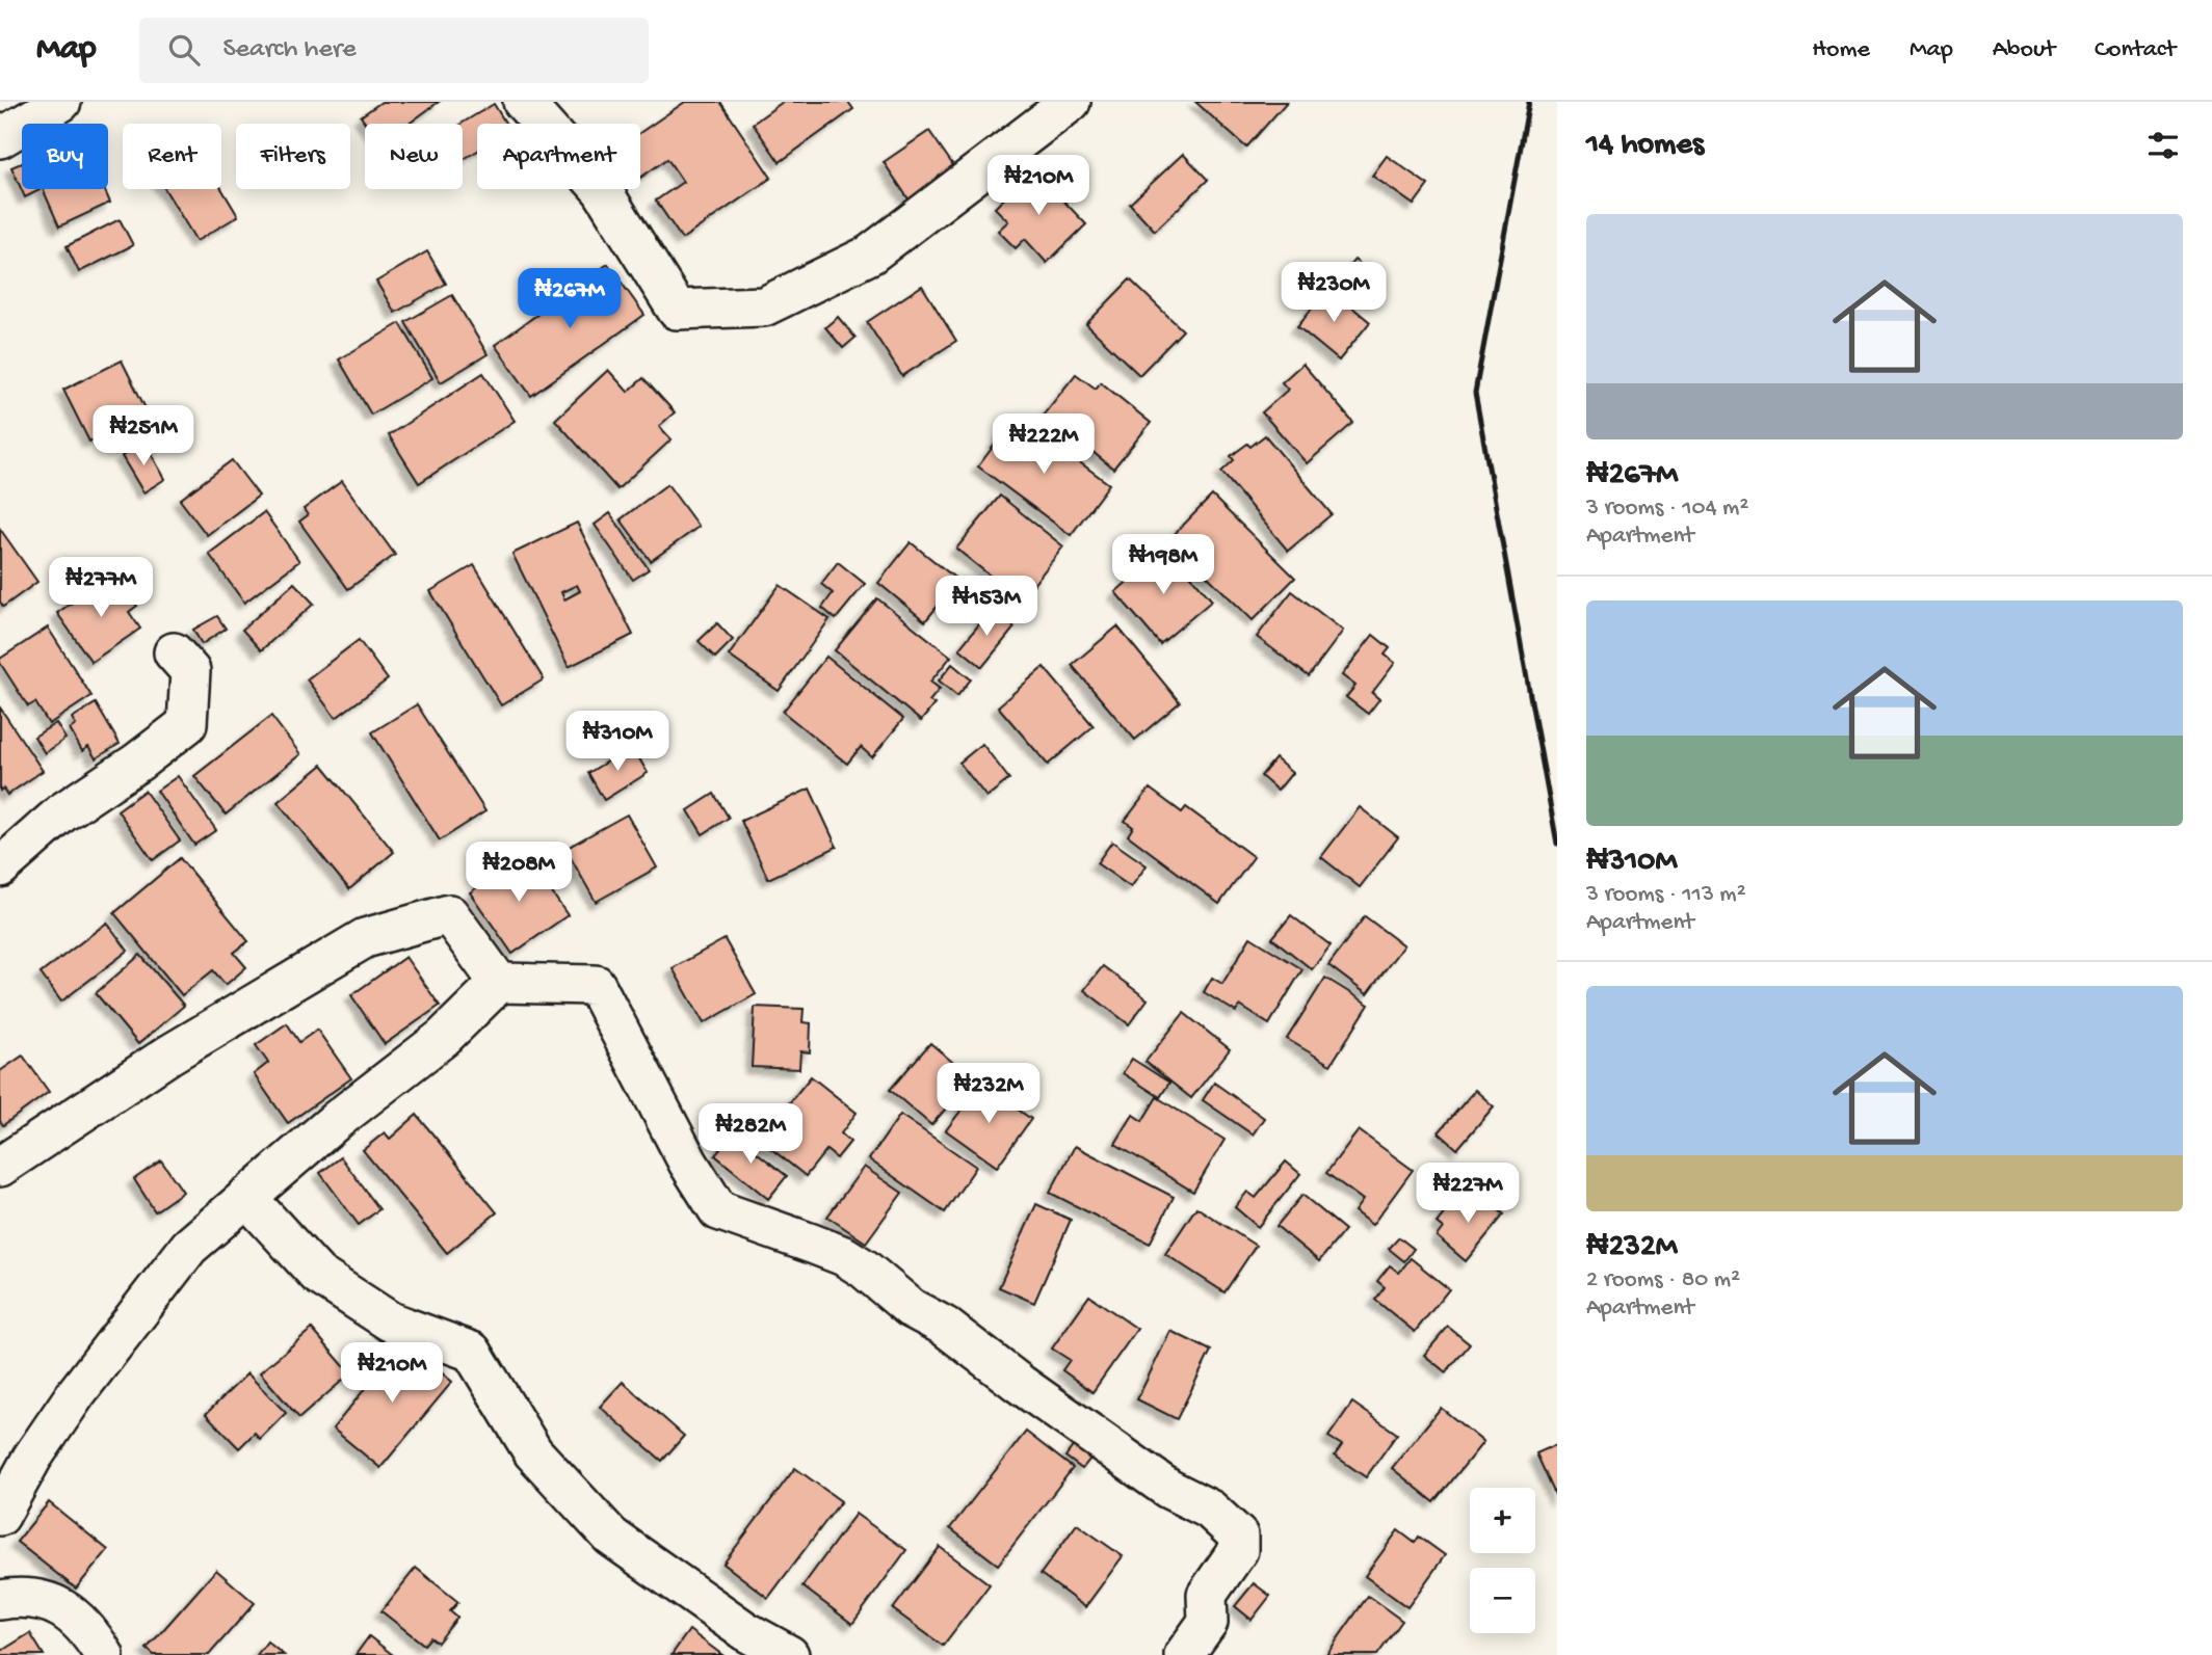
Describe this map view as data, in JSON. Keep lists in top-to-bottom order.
{
  "page": {
    "header": "Map",
    "search": "Search here",
    "nav": [
      "Home",
      "Map",
      "About",
      "Contact"
    ],
    "heading": "14 homes",
    "chip": [
      "Buy",
      "Rent",
      "Filters",
      "New",
      "Apartment"
    ],
    "price": [
      "₦210M",
      "₦230M",
      "₦267M",
      "₦251M",
      "₦222M",
      "₦198M",
      "₦277M",
      "₦153M",
      "₦310M",
      "₦208M",
      "₦232M",
      "₦282M",
      "₦227M",
      "₦210M"
    ],
    "list": [
      {
        "name": "₦267M",
        "note": "3 rooms · 104 m² · Apartment"
      },
      {
        "name": "₦310M",
        "note": "3 rooms · 113 m² · Apartment"
      },
      {
        "name": "₦232M",
        "note": "2 rooms · 80 m² · Apartment"
      }
    ],
    "map_buttons": ["+", "−"]
  }
}
